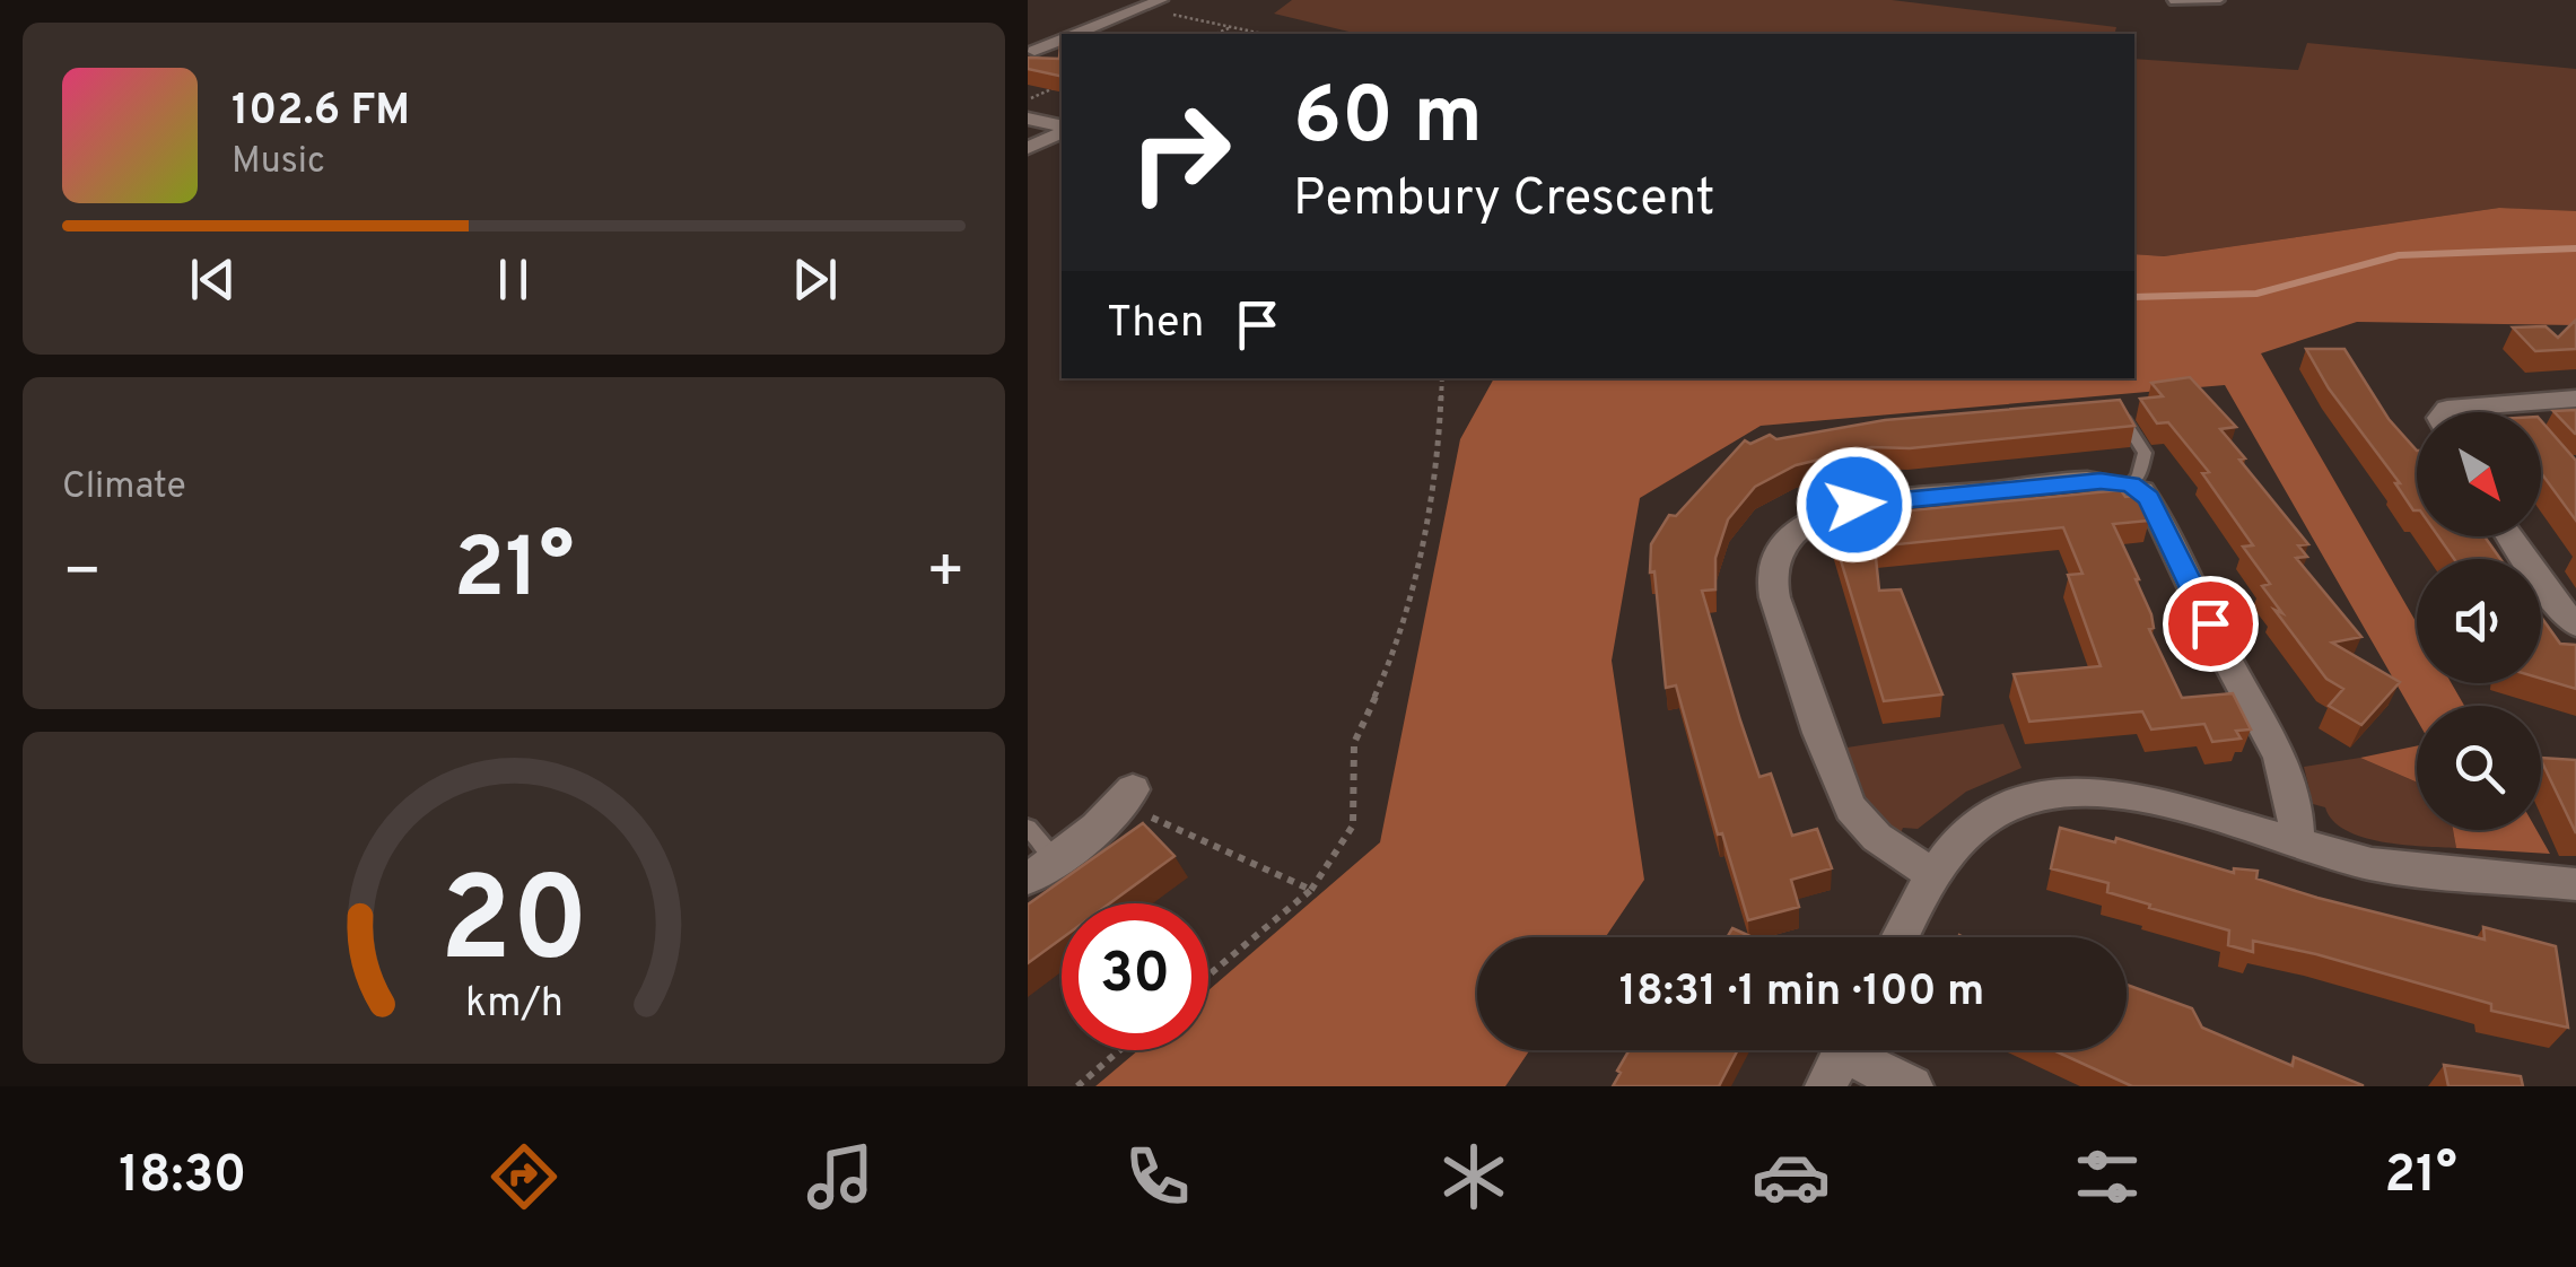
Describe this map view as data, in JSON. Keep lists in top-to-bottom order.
{
  "north": "bottom right",
  "page": {
    "turn": ["60 m", "Pembury Crescent"],
    "song": ["102.6 FM", "Music"],
    "then": "Then",
    "tile": "Climate",
    "heat": ["−", "21°", "+"],
    "limit": "30",
    "trip": "18:31 · 1 min · 100 m",
    "tabs": ["18:30", "21°"],
    "gauge": ["20", "km/h"]
  }
}
